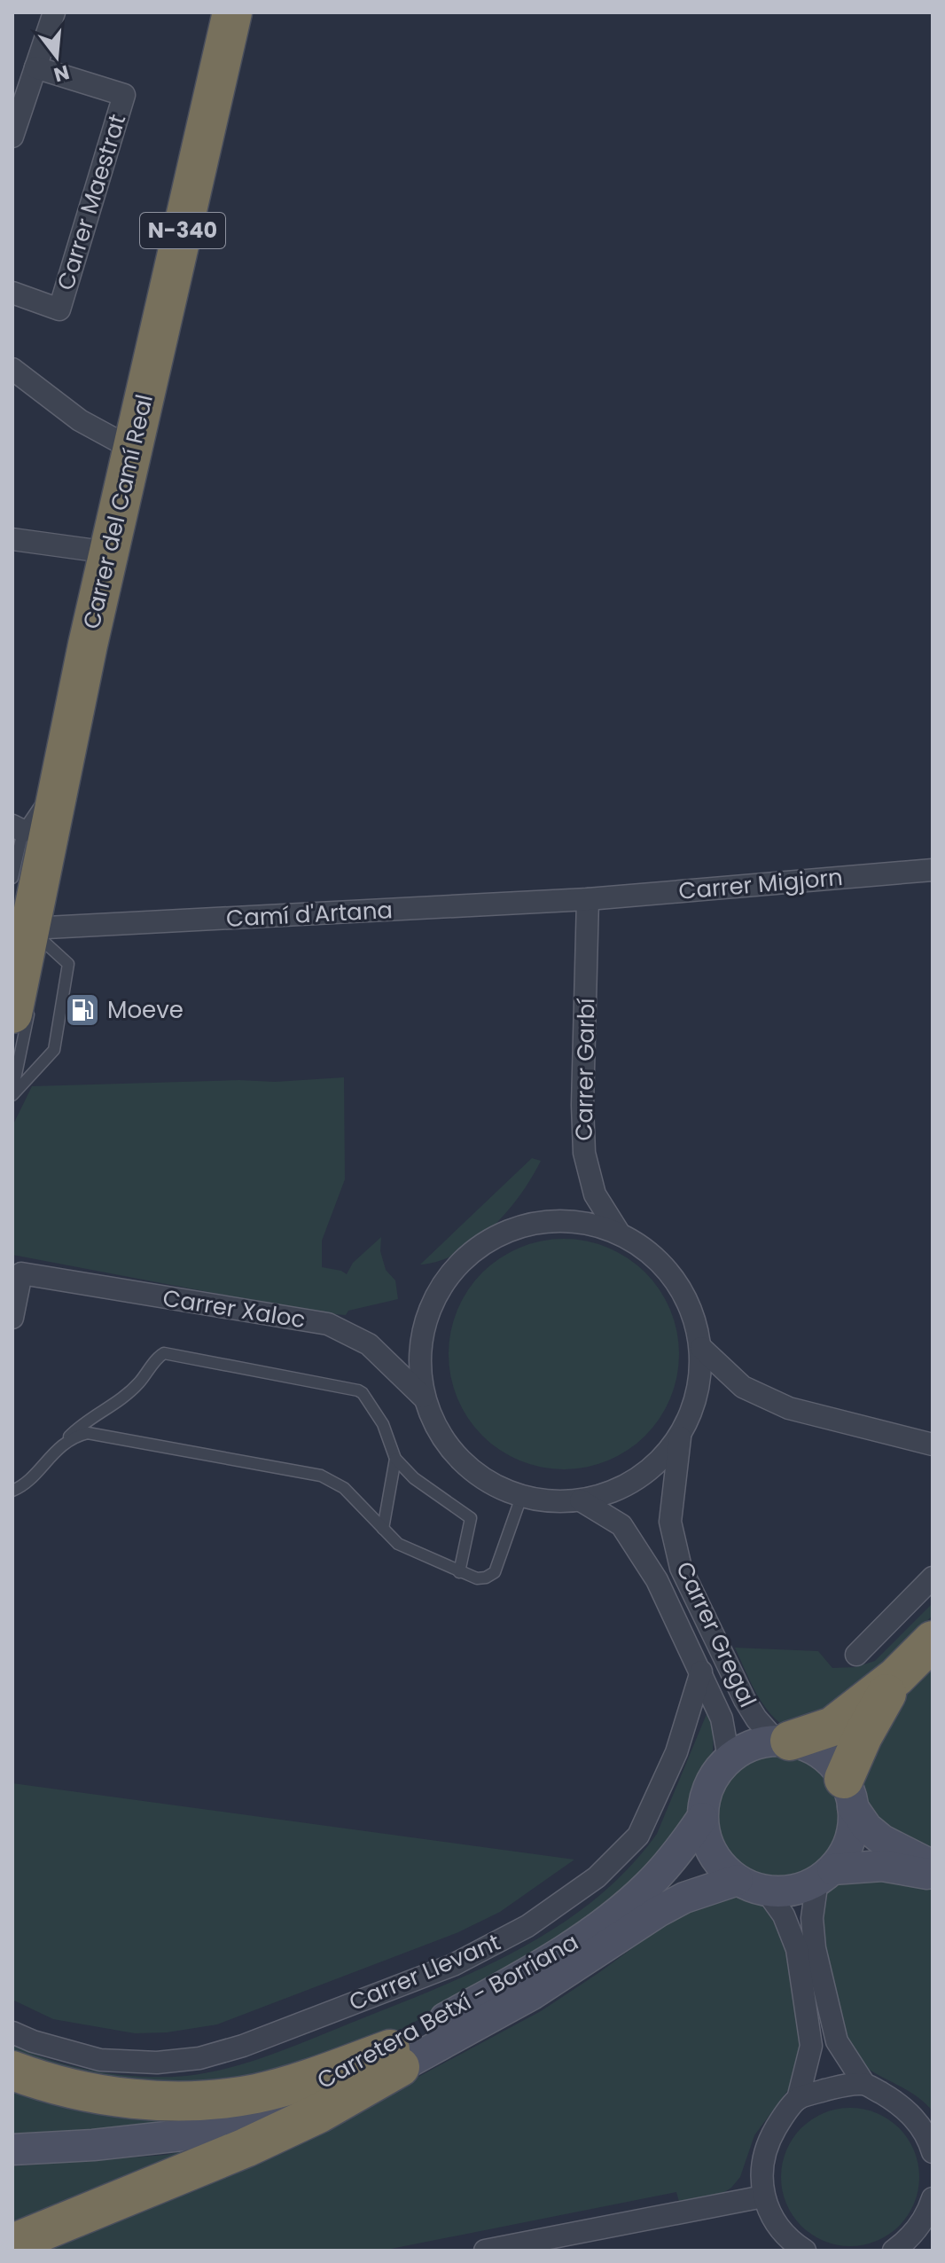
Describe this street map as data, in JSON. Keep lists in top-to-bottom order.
{
  "streets": {
    "highway": ["N-340", "Carrer del Camí Real"],
    "main road": ["Carretera Betxí - Borriana"],
    "street": [
      "Carrer Maestrat",
      "Carrer Migjorn",
      "Camí d'Artana",
      "Carrer Garbí",
      "Carrer Xaloc",
      "Carrer Gregal",
      "Carrer Llevant"
    ]
  },
  "crossings": [
    ["Carrer del Camí Real", "Camí d'Artana"],
    ["Carrer Migjorn", "Camí d'Artana"],
    ["Carrer Migjorn", "Carrer Garbí"],
    ["Camí d'Artana", "Carrer Garbí"],
    ["Carrer Gregal", "Carrer Llevant"],
    ["Carrer Gregal", "Carretera Betxí - Borriana"]
  ],
  "places": {
    "fuel station": ["Moeve"]
  },
  "north": "bottom"
}
